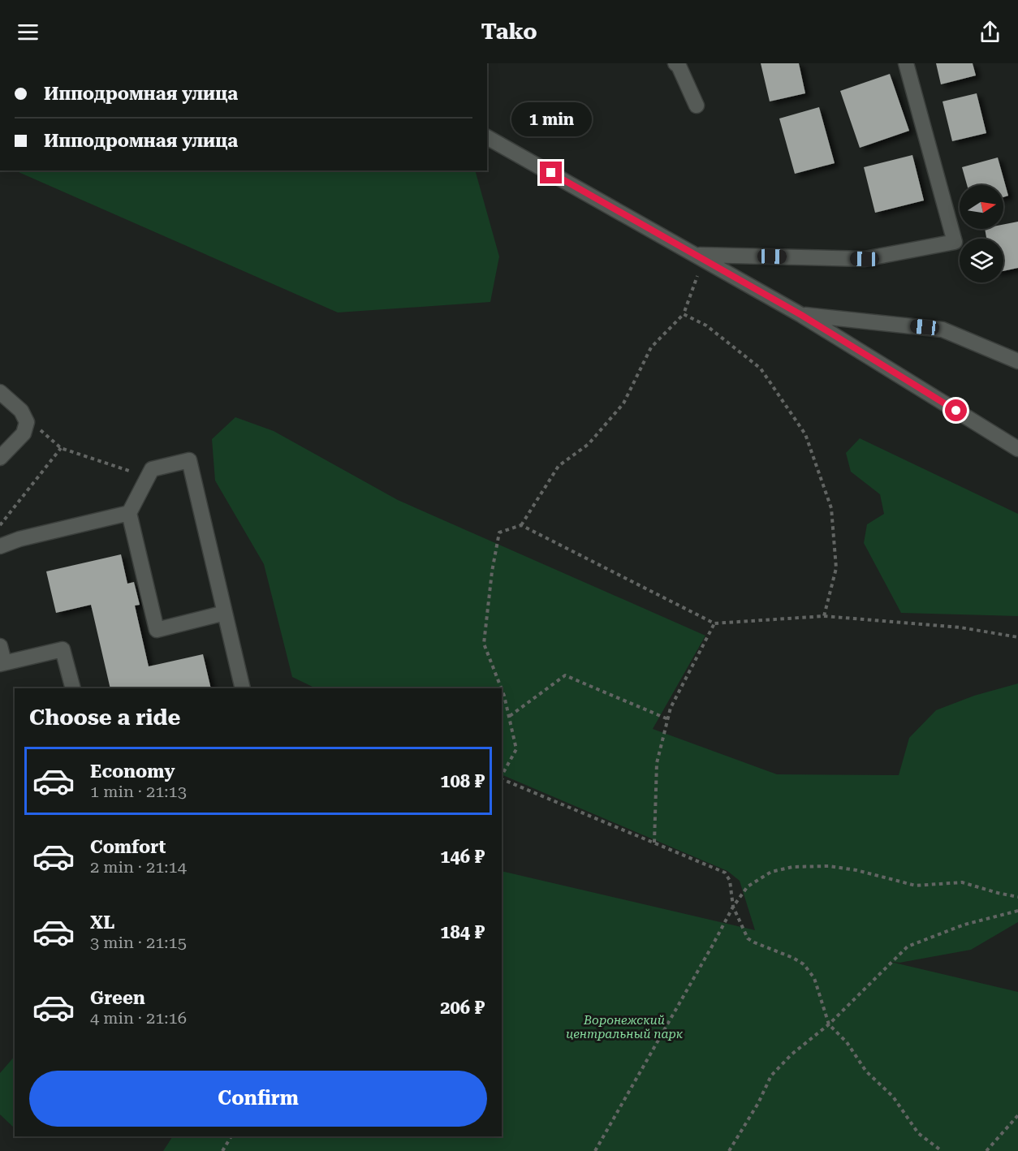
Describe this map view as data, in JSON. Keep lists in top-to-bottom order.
{
  "parks": ["Воронежский центральный парк"],
  "north": "right",
  "page": {
    "header": "Tako",
    "banner": ["Ипподромная улица", "Ипподромная улица"],
    "bubble": "1 min",
    "heading": "Choose a ride",
    "list": [
      {
        "name": "Economy",
        "note": "1 min · 21:13",
        "value": "108 ₽"
      },
      {
        "name": "Comfort",
        "note": "2 min · 21:14",
        "value": "146 ₽"
      },
      {
        "name": "XL",
        "note": "3 min · 21:15",
        "value": "184 ₽"
      },
      {
        "name": "Green",
        "note": "4 min · 21:16",
        "value": "206 ₽"
      }
    ],
    "buttons": "Confirm"
  }
}
